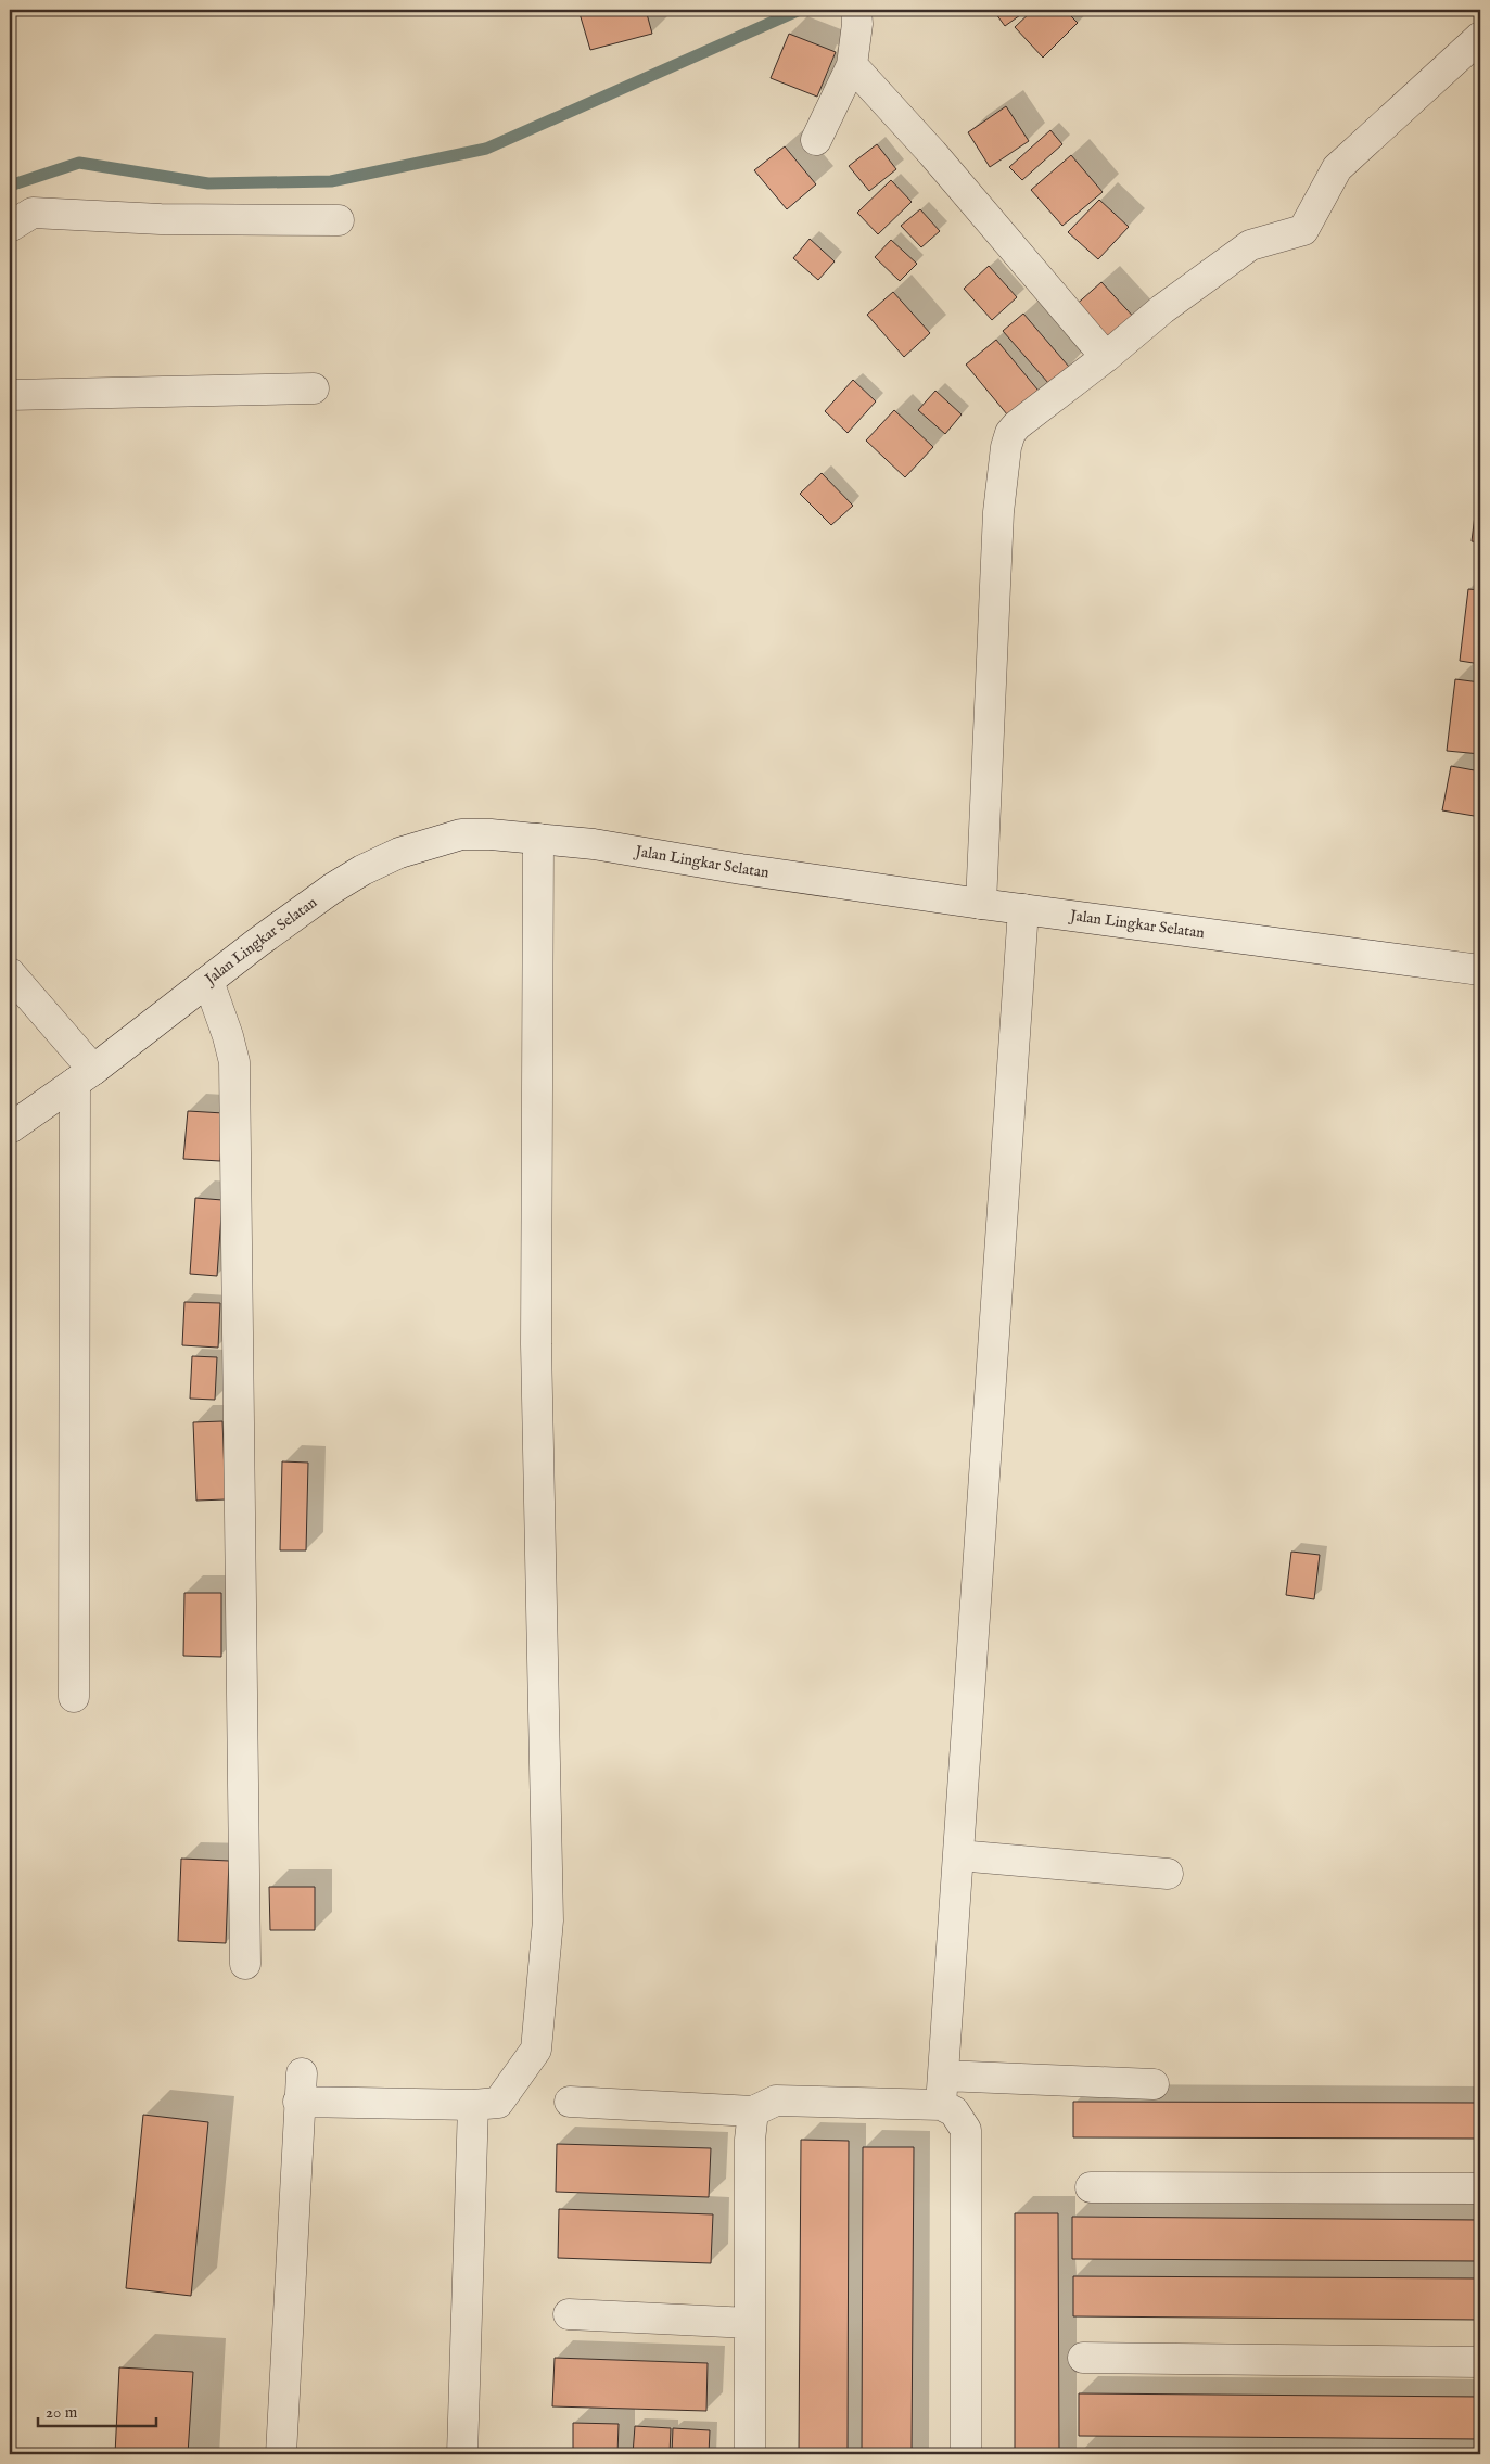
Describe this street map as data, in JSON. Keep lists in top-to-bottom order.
{
  "streets": {
    "street": ["Jalan Lingkar Selatan"]
  },
  "scale_bar": "20 m"
}
